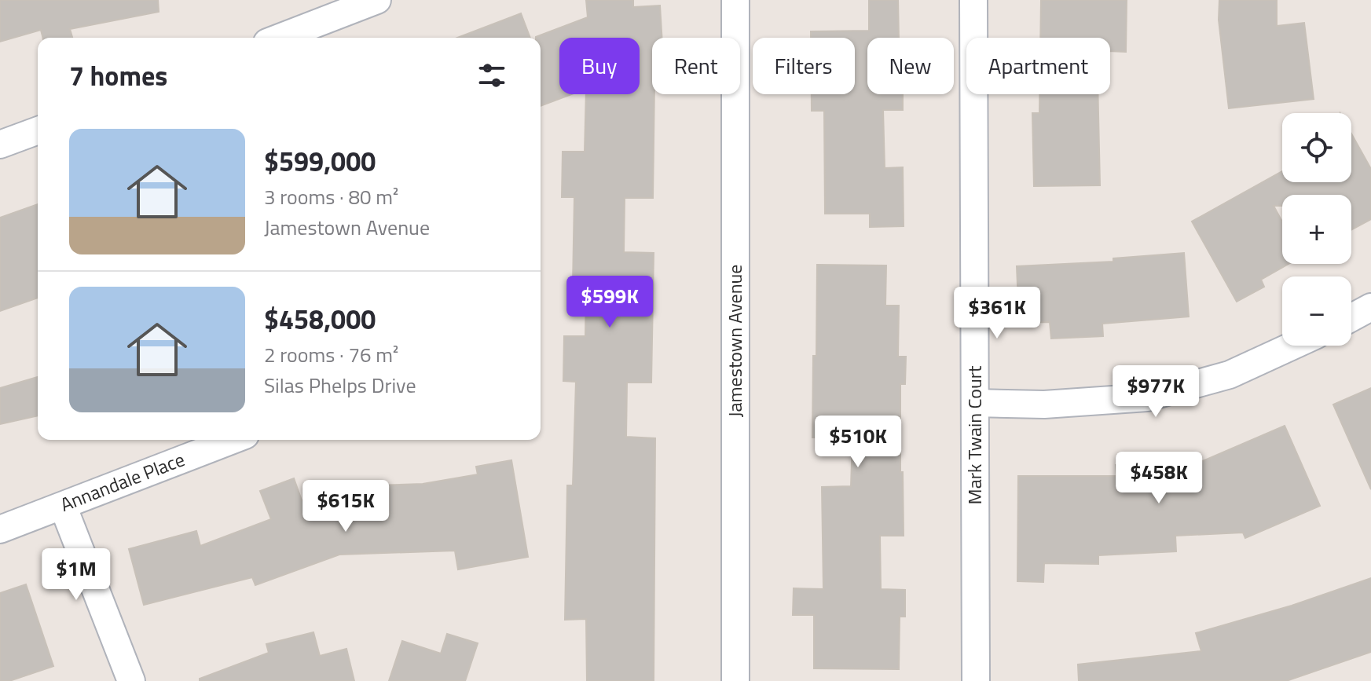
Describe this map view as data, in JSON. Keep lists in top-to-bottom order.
{
  "streets": {
    "street": ["Jamestown Avenue", "Mark Twain Court", "Annandale Place"]
  },
  "page": {
    "chip": [
      "Buy",
      "Rent",
      "Filters",
      "New",
      "Apartment"
    ],
    "heading": "7 homes",
    "map_buttons": ["+", "−"],
    "list": [
      {
        "name": "$599,000",
        "note": "3 rooms · 80 m² · Jamestown Avenue"
      },
      {
        "name": "$458,000",
        "note": "2 rooms · 76 m² · Silas Phelps Drive"
      }
    ],
    "price": [
      "$599K",
      "$361K",
      "$977K",
      "$510K",
      "$458K",
      "$615K",
      "$1M"
    ]
  }
}
